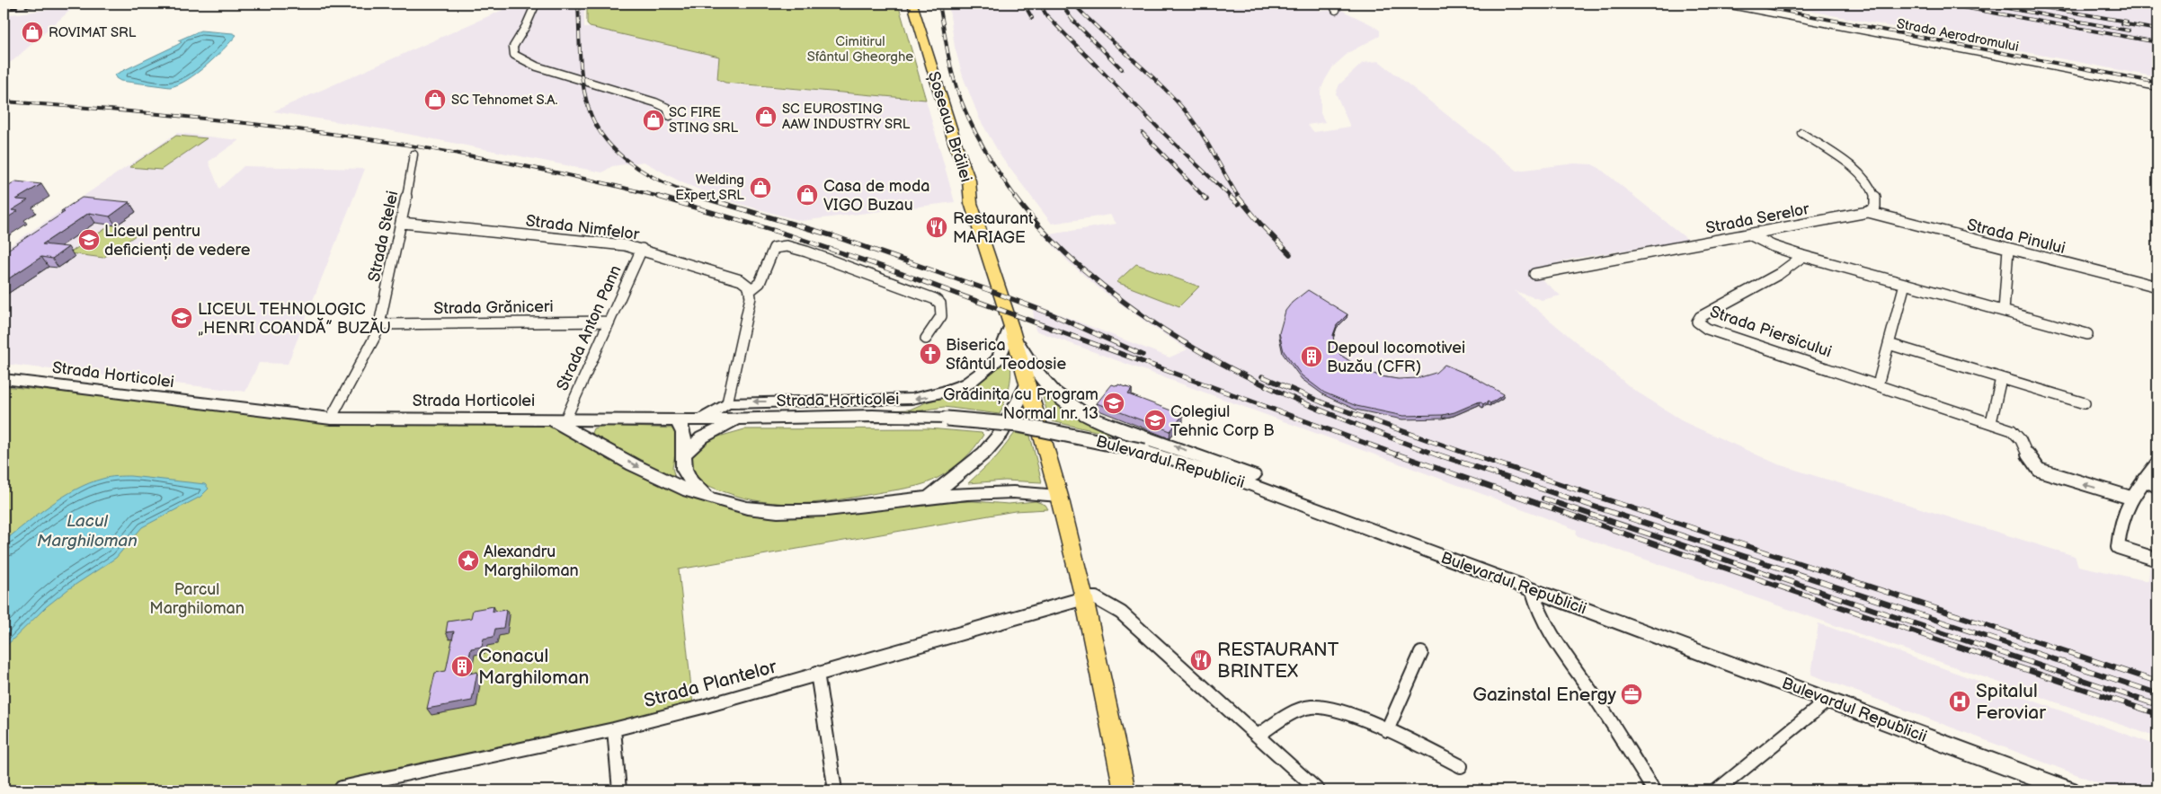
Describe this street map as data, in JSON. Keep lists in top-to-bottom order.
{
  "streets": {
    "main road": ["Șoseaua Brăilei", "Strada Horticolei", "Bulevardul Republicii"],
    "street": [
      "Strada Aerodromului",
      "Strada Serelor",
      "Strada Nimfelor",
      "Strada Stelei",
      "Strada Pinului",
      "Strada Grăniceri",
      "Strada Anton Pann",
      "Strada Piersicului",
      "Strada Plantelor"
    ]
  },
  "crossings": [
    ["Șoseaua Brăilei", "Strada Plantelor"],
    ["Strada Serelor", "Strada Pinului"],
    ["Strada Nimfelor", "Strada Stelei"],
    ["Strada Nimfelor", "Strada Anton Pann"],
    ["Strada Stelei", "Strada Grăniceri"],
    ["Strada Stelei", "Strada Horticolei"],
    ["Strada Grăniceri", "Strada Anton Pann"],
    ["Strada Anton Pann", "Strada Horticolei"],
    ["Strada Horticolei", "Bulevardul Republicii"]
  ],
  "water": ["Lacul Marghiloman"],
  "parks": ["Cimitirul Sfântul Gheorghe", "Parcul Marghiloman"],
  "places": {
    "shop": [
      "ROVIMAT SRL",
      "SC Tehnomet S.A.",
      "SC EUROSTING AAW INDUSTRY SRL",
      "SC FIRE STING SRL",
      "Welding Expert SRL",
      "Casa de moda VIGO Buzau"
    ],
    "restaurant": ["Restaurant MARIAGE", "RESTAURANT BRINTEX"],
    "school or university": [
      "Liceul pentru deficienți de vedere",
      "LICEUL TEHNOLOGIC „HENRI COANDĂ” BUZĂU",
      "Grădinița cu Program Normal nr. 13",
      "Colegiul Tehnic Corp B"
    ],
    "church": ["Biserica Sfântul Teodosie"],
    "building": ["Depoul locomotivei Buzău (CFR)", "Conacul Marghiloman"],
    "place": ["Alexandru Marghiloman"],
    "office": ["Gazinstal Energy"],
    "hospital": ["Spitalul Feroviar"]
  }
}
